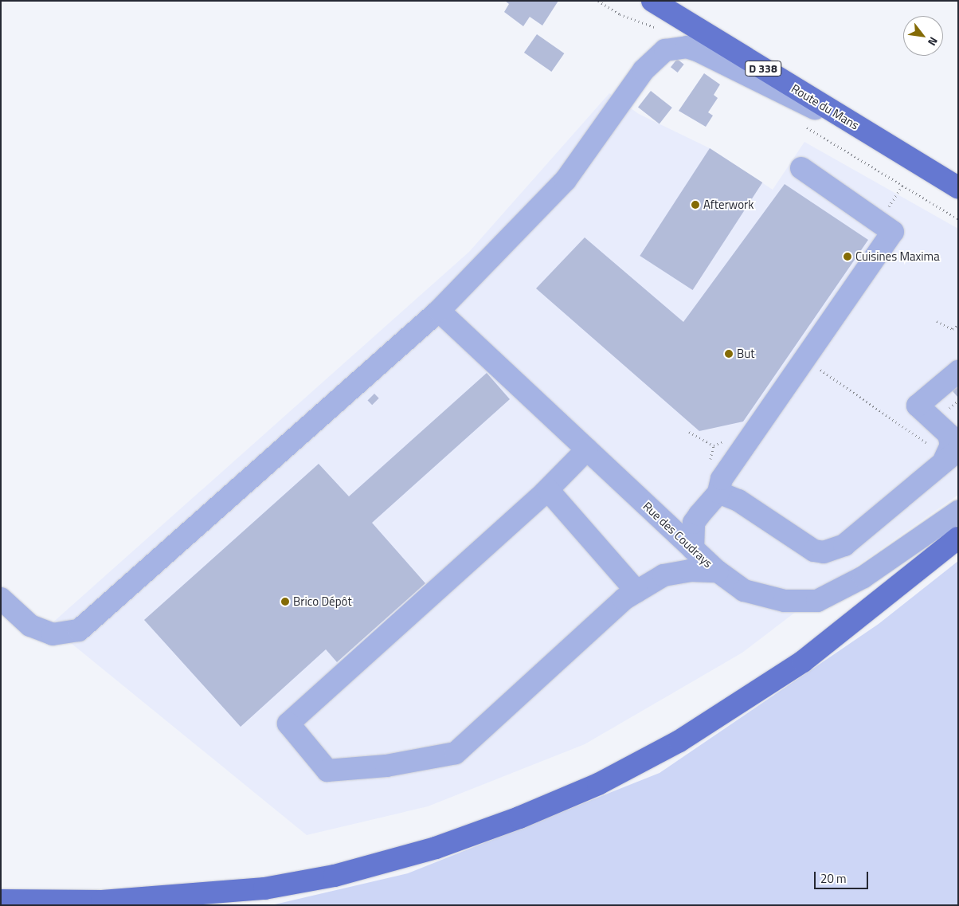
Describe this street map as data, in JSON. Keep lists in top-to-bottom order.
{
  "streets": {
    "main road": ["D 338", "Route du Mans"],
    "street": ["Rue des Coudrays"]
  },
  "places": [
    "Afterwork",
    "Cuisines Maxima",
    "But",
    "Brico Dépôt"
  ],
  "scale_bar": "20 m",
  "north": "bottom right"
}
